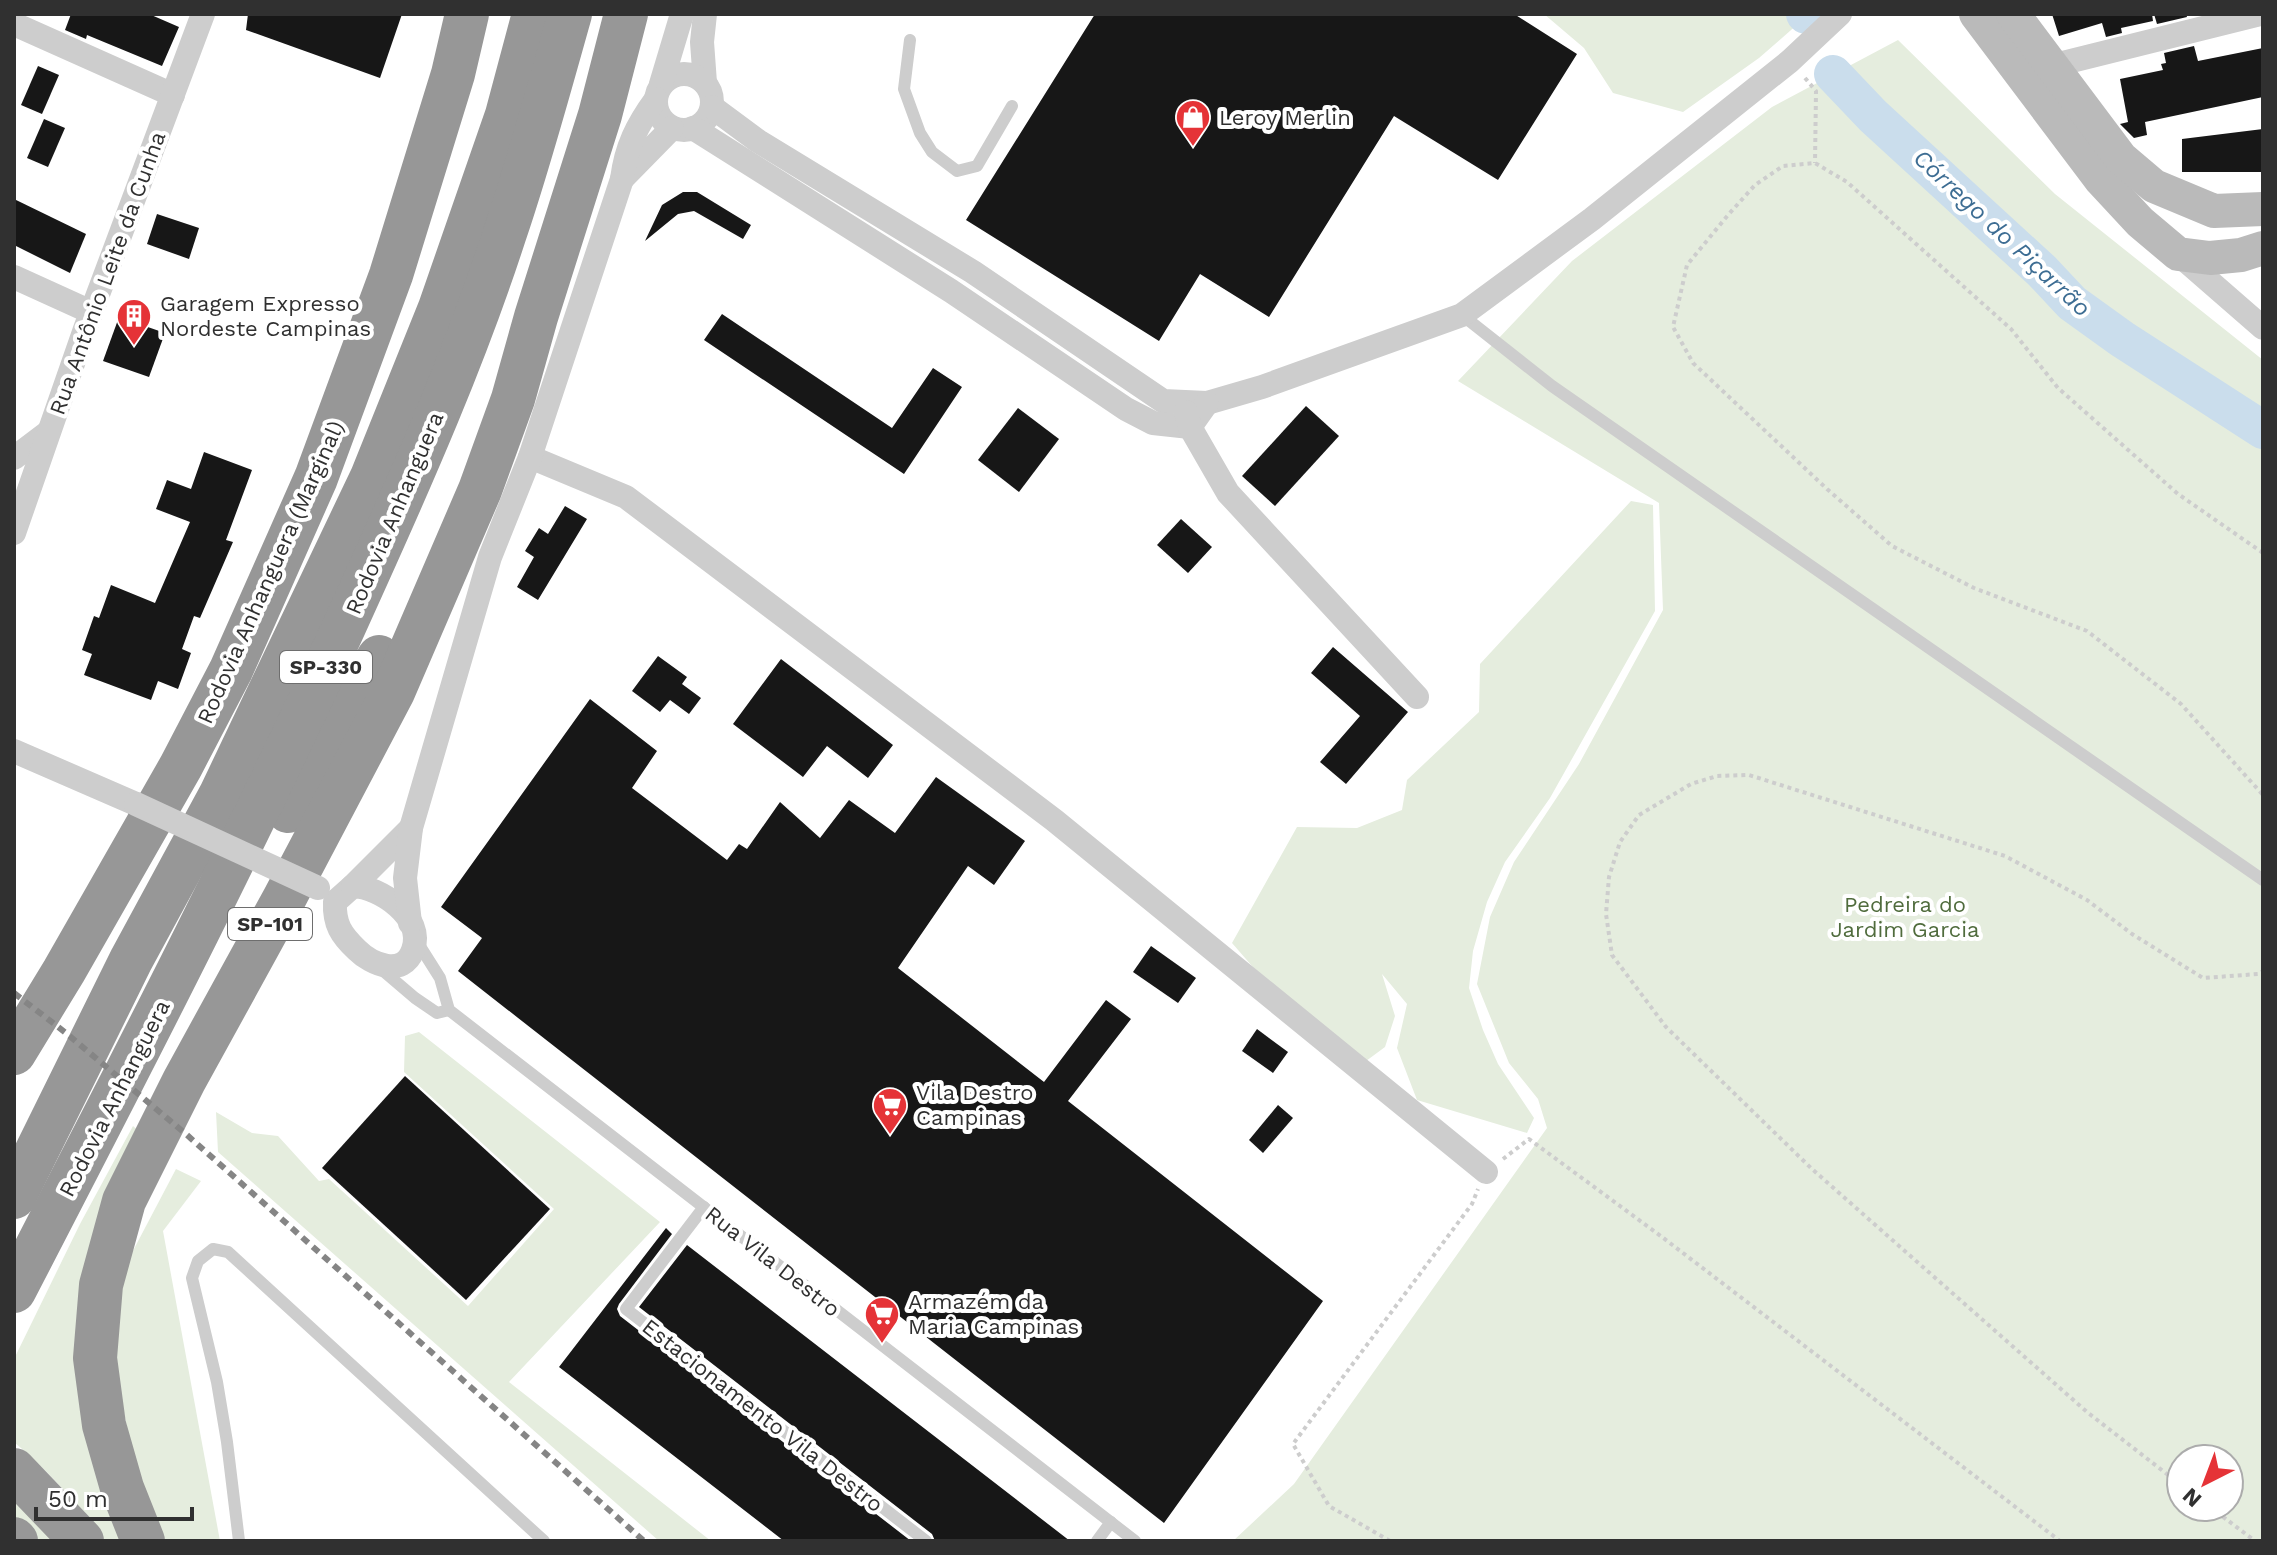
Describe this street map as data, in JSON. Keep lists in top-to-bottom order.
{
  "streets": {
    "highway": [
      "Rodovia Anhanguera",
      "Rodovia Anhanguera (Marginal)",
      "SP-330",
      "SP-101"
    ],
    "street": ["Rua Antônio Leite da Cunha"],
    "lane": ["Rua Vila Destro", "Estacionamento Vila Destro"]
  },
  "crossings": [
    ["Rua Vila Destro", "Estacionamento Vila Destro"]
  ],
  "water": ["Córrego do Piçarrão"],
  "parks": ["Pedreira do Jardim Garcia"],
  "places": {
    "shop": ["Leroy Merlin"],
    "building": ["Garagem Expresso Nordeste Campinas"],
    "supermarket": ["Vila Destro Campinas", "Armazém da Maria Campinas"]
  },
  "scale_bar": "50 m",
  "north": "bottom left"
}
